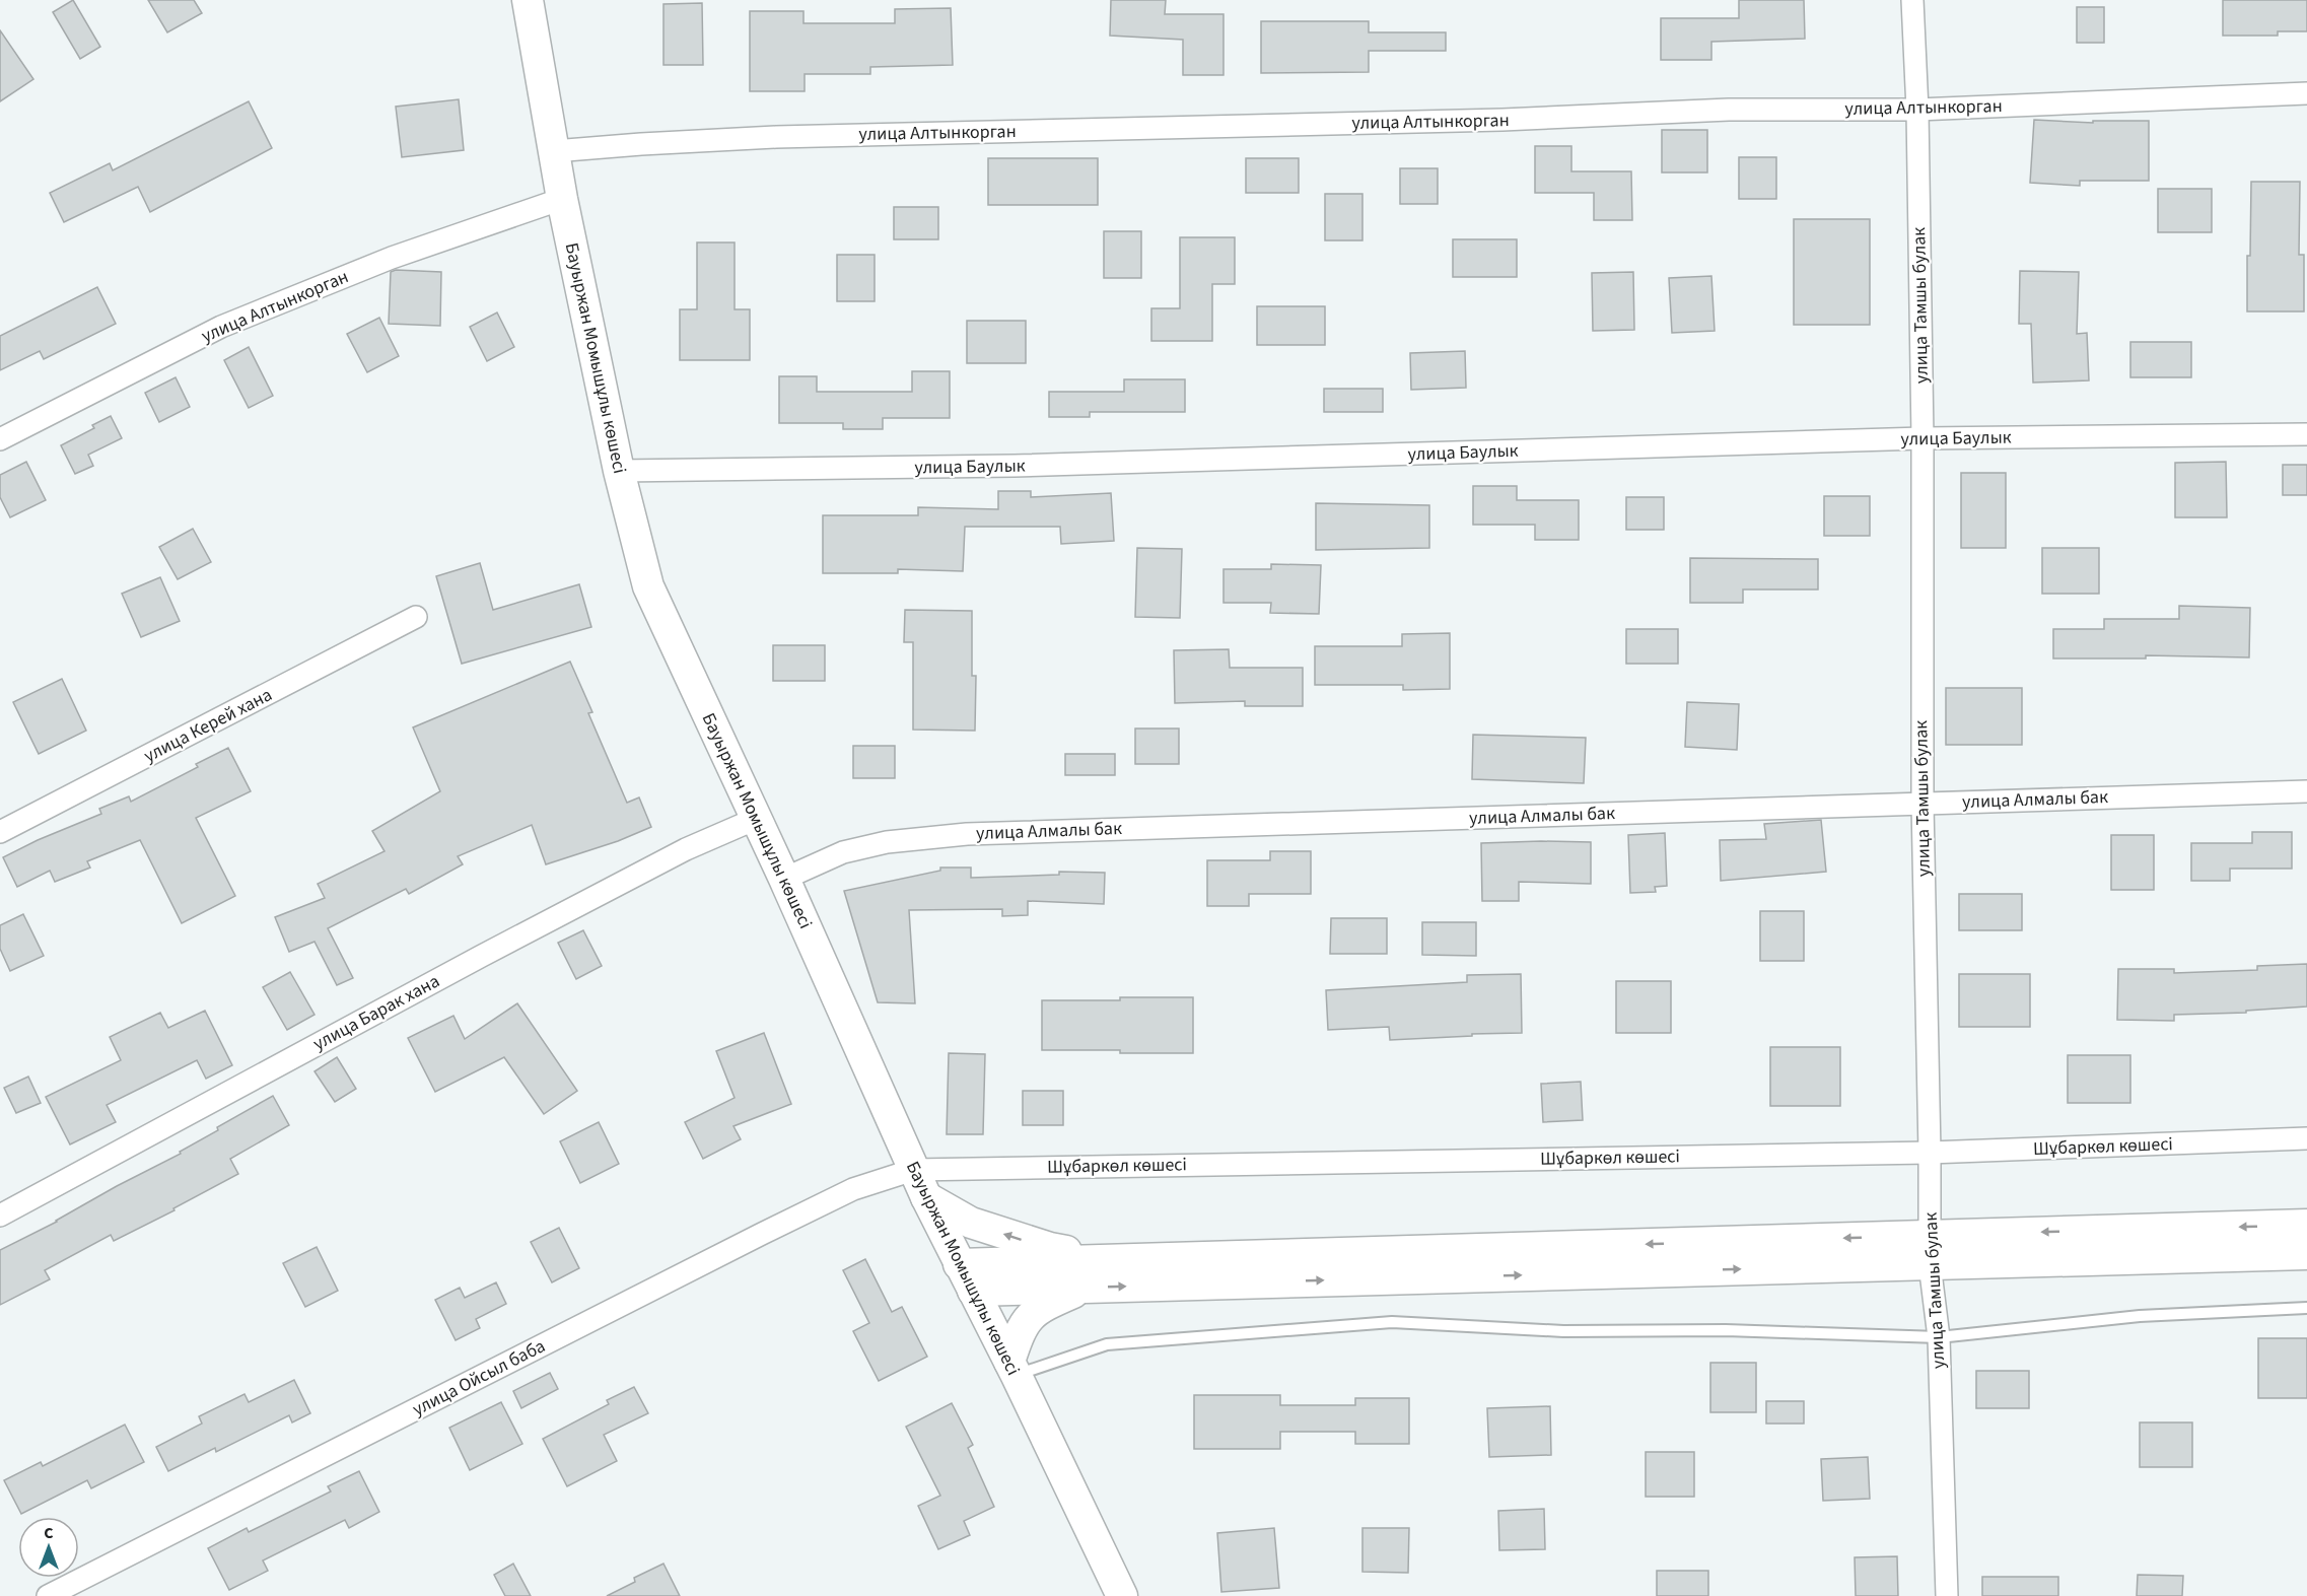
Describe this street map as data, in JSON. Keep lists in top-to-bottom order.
{
  "streets": {
    "street": [
      "улица Алтынкорган",
      "улица Тамшы булак",
      "Бауыржан Момышұлы көшесі",
      "улица Баулык",
      "улица Керей хана",
      "улица Алмалы бак",
      "улица Барак хана",
      "Шұбаркөл көшесі",
      "улица Ойсыл баба"
    ]
  },
  "crossings": [
    ["улица Алтынкорган", "улица Тамшы булак"],
    ["улица Алтынкорган", "Бауыржан Момышұлы көшесі"],
    ["улица Тамшы булак", "улица Баулык"],
    ["улица Тамшы булак", "улица Алмалы бак"],
    ["улица Тамшы булак", "Шұбаркөл көшесі"],
    ["Бауыржан Момышұлы көшесі", "улица Баулык"],
    ["Бауыржан Момышұлы көшесі", "улица Алмалы бак"],
    ["Бауыржан Момышұлы көшесі", "улица Барак хана"],
    ["Бауыржан Момышұлы көшесі", "Шұбаркөл көшесі"],
    ["Бауыржан Момышұлы көшесі", "улица Ойсыл баба"],
    ["Шұбаркөл көшесі", "улица Ойсыл баба"]
  ],
  "north": "top"
}
